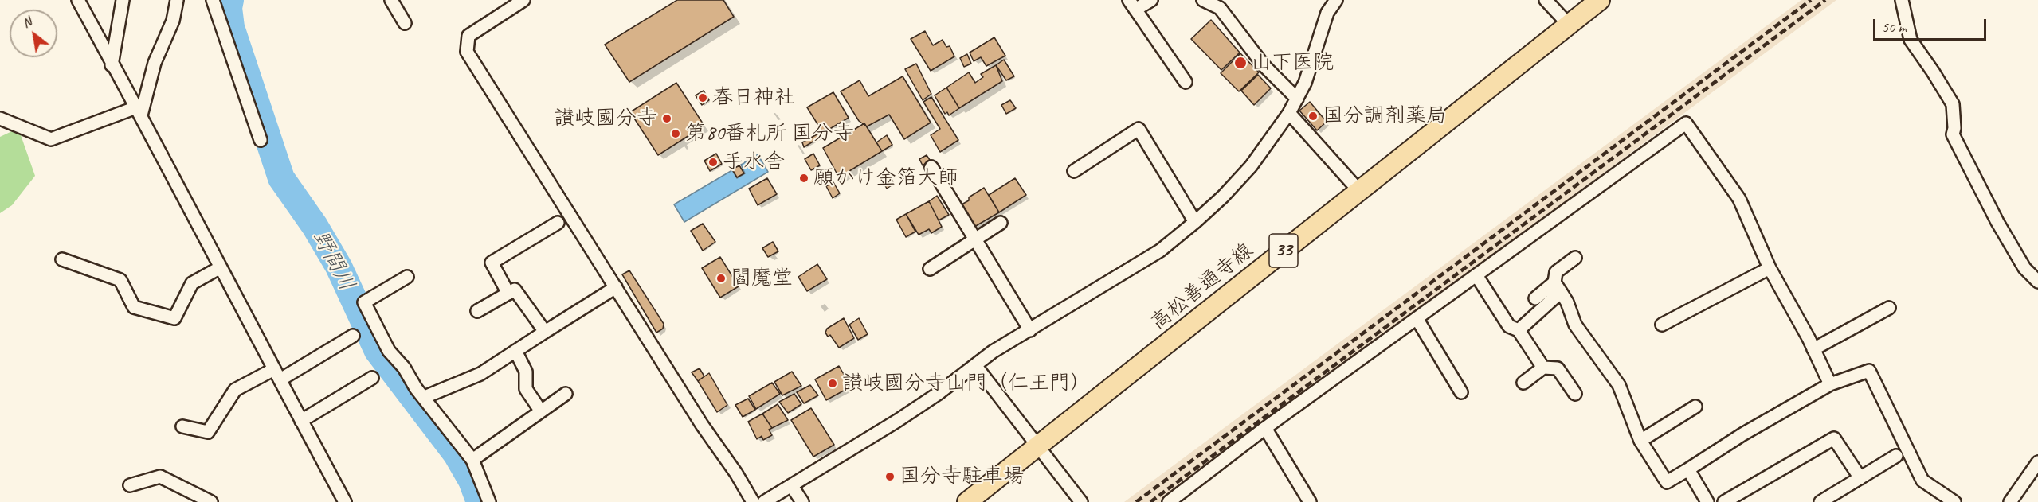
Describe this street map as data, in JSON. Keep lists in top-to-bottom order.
{
  "streets": {
    "main road": ["33", "高松善通寺線"]
  },
  "water": ["野間川"],
  "places": [
    "山下医院",
    "春日神社",
    "国分調剤薬局",
    "讃岐國分寺",
    "第80番札所 国分寺",
    "手水舎",
    "願かけ金箔大師",
    "閻魔堂",
    "讃岐國分寺山門（仁王門）",
    "国分寺駐車場"
  ],
  "scale_bar": "50 m",
  "north": "top left"
}
